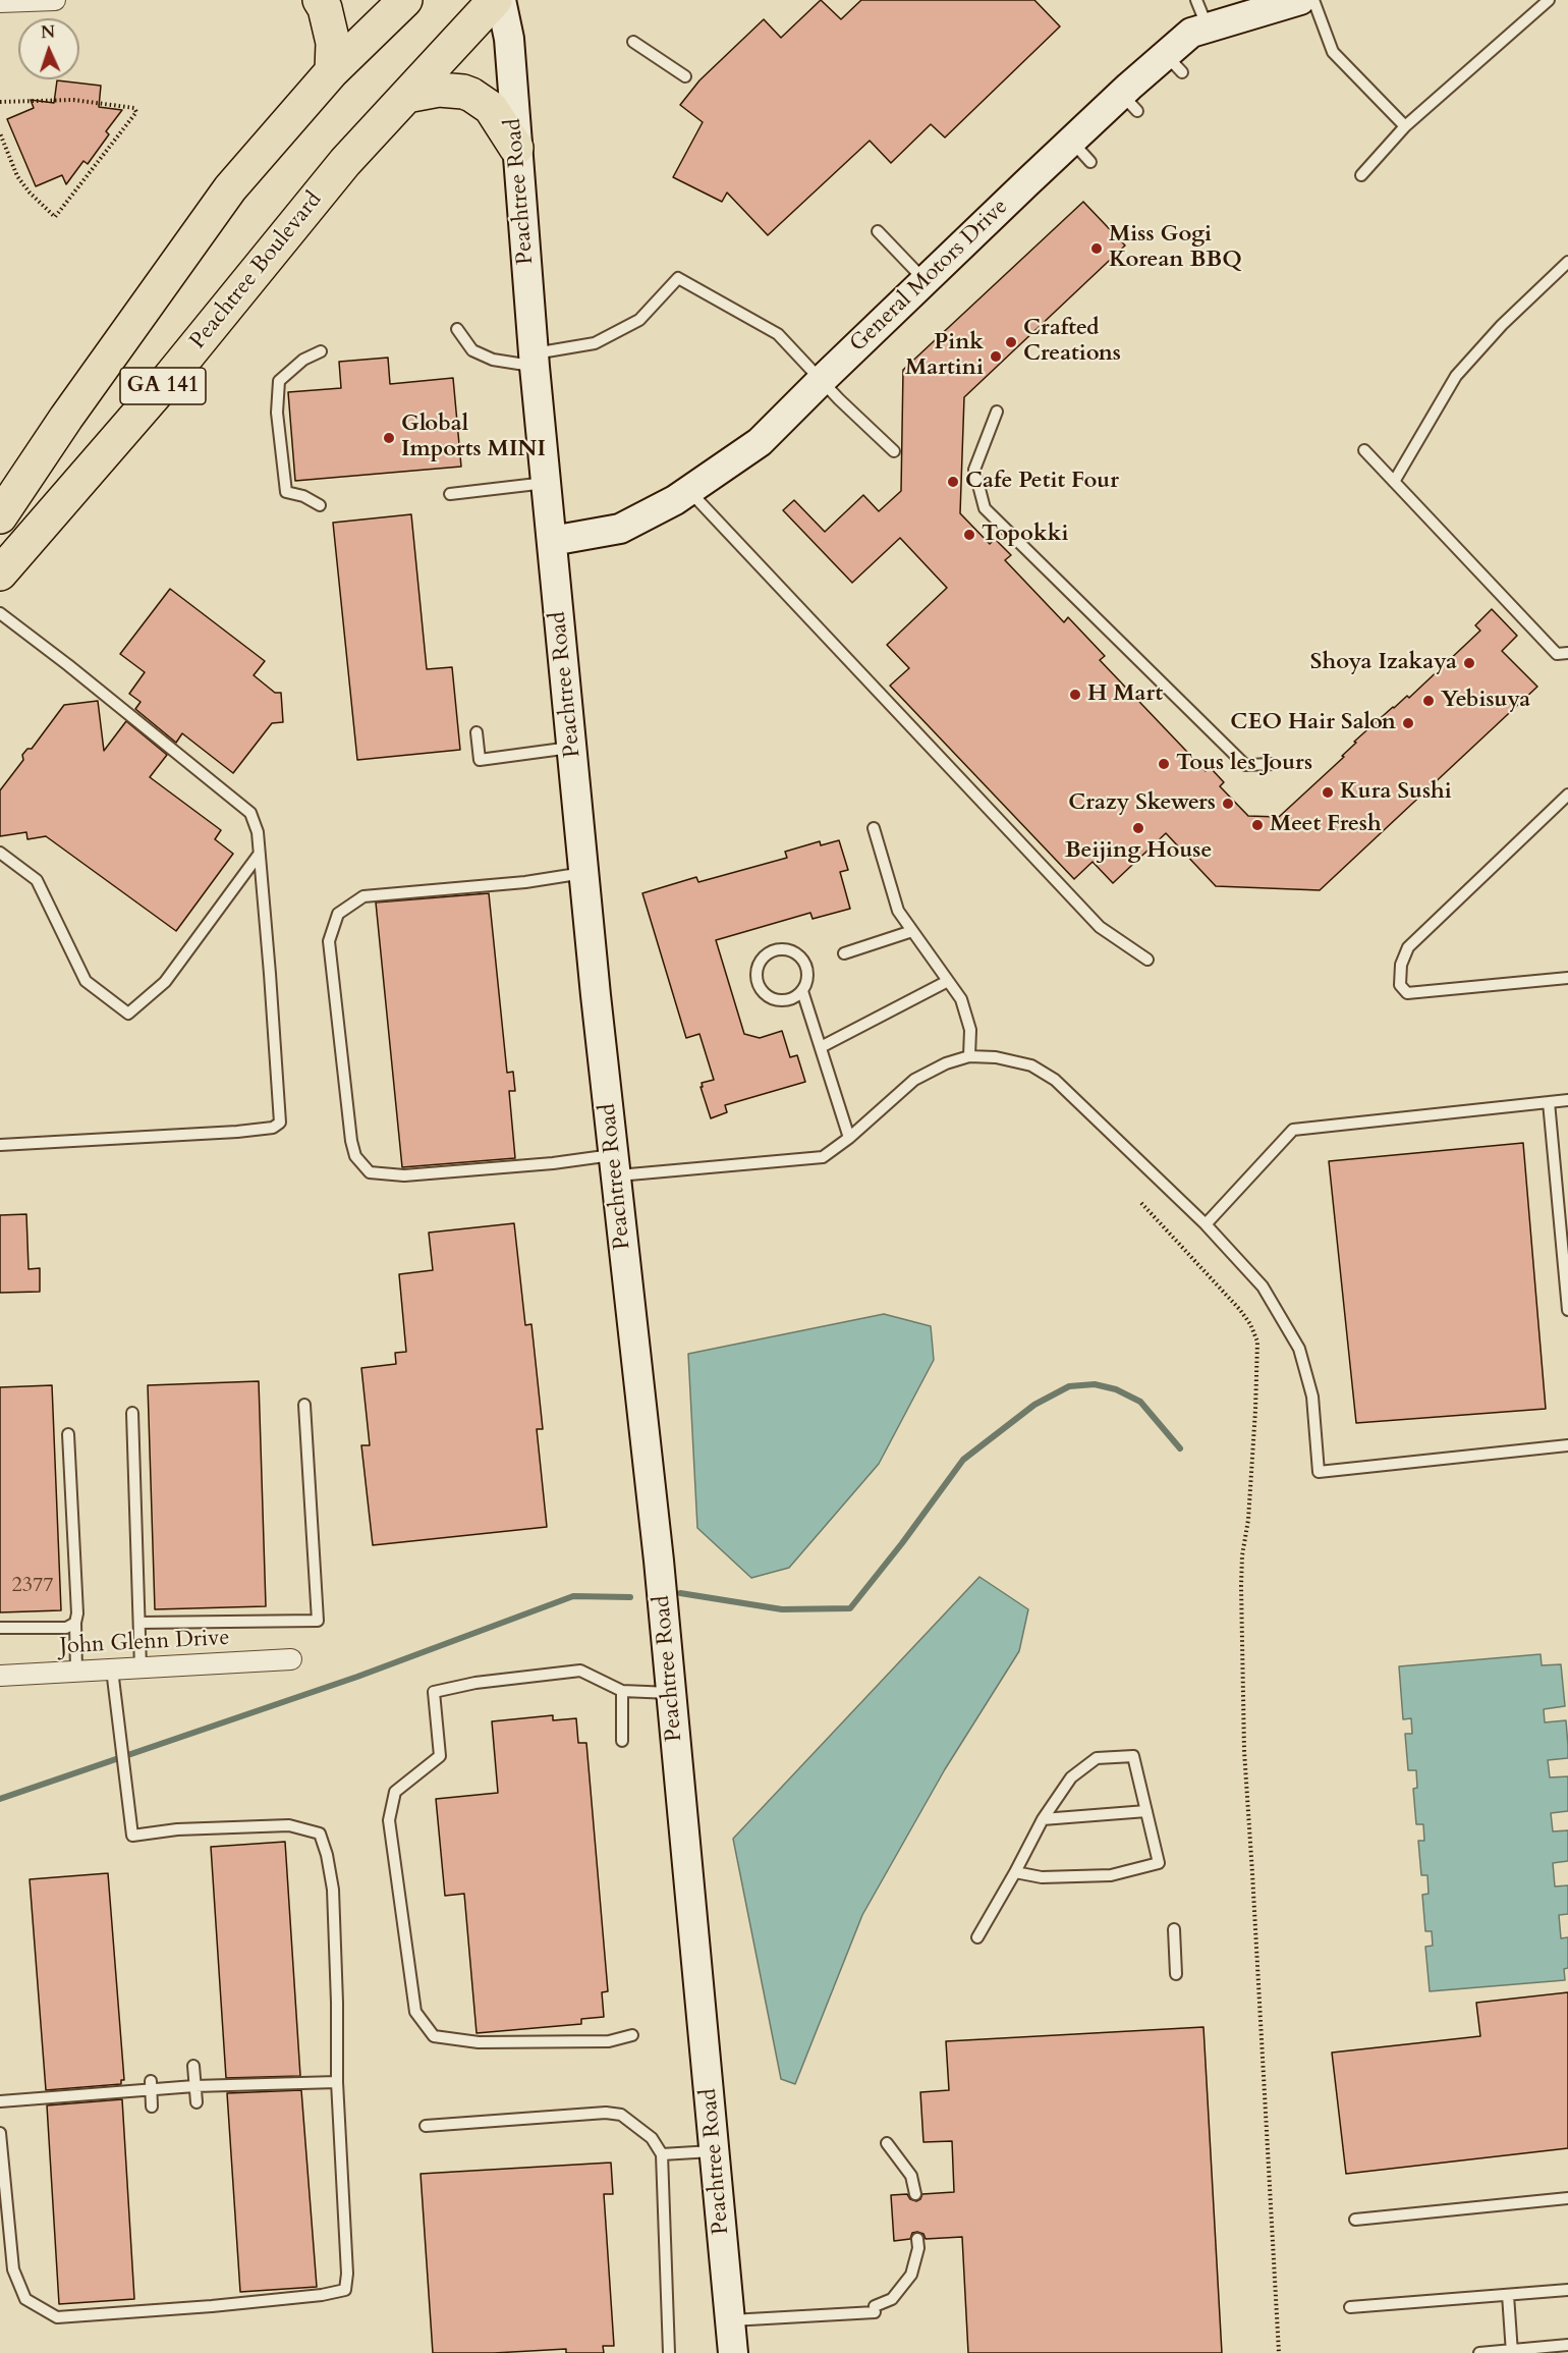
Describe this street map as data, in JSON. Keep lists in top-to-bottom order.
{
  "streets": {
    "highway": ["Peachtree Boulevard", "GA 141"],
    "street": ["Peachtree Road", "General Motors Drive", "John Glenn Drive"]
  },
  "crossings": [
    ["Peachtree Road", "General Motors Drive"]
  ],
  "places": [
    "Miss Gogi Korean BBQ",
    "Crafted Creations",
    "Pink Martini",
    "Global Imports MINI",
    "Cafe Petit Four",
    "Topokki",
    "Shoya Izakaya",
    "H Mart",
    "Yebisuya",
    "CEO Hair Salon",
    "Tous les Jours",
    "Kura Sushi",
    "Crazy Skewers",
    "Meet Fresh",
    "Beijing House"
  ],
  "house_numbers": ["2377"],
  "north": "top"
}
